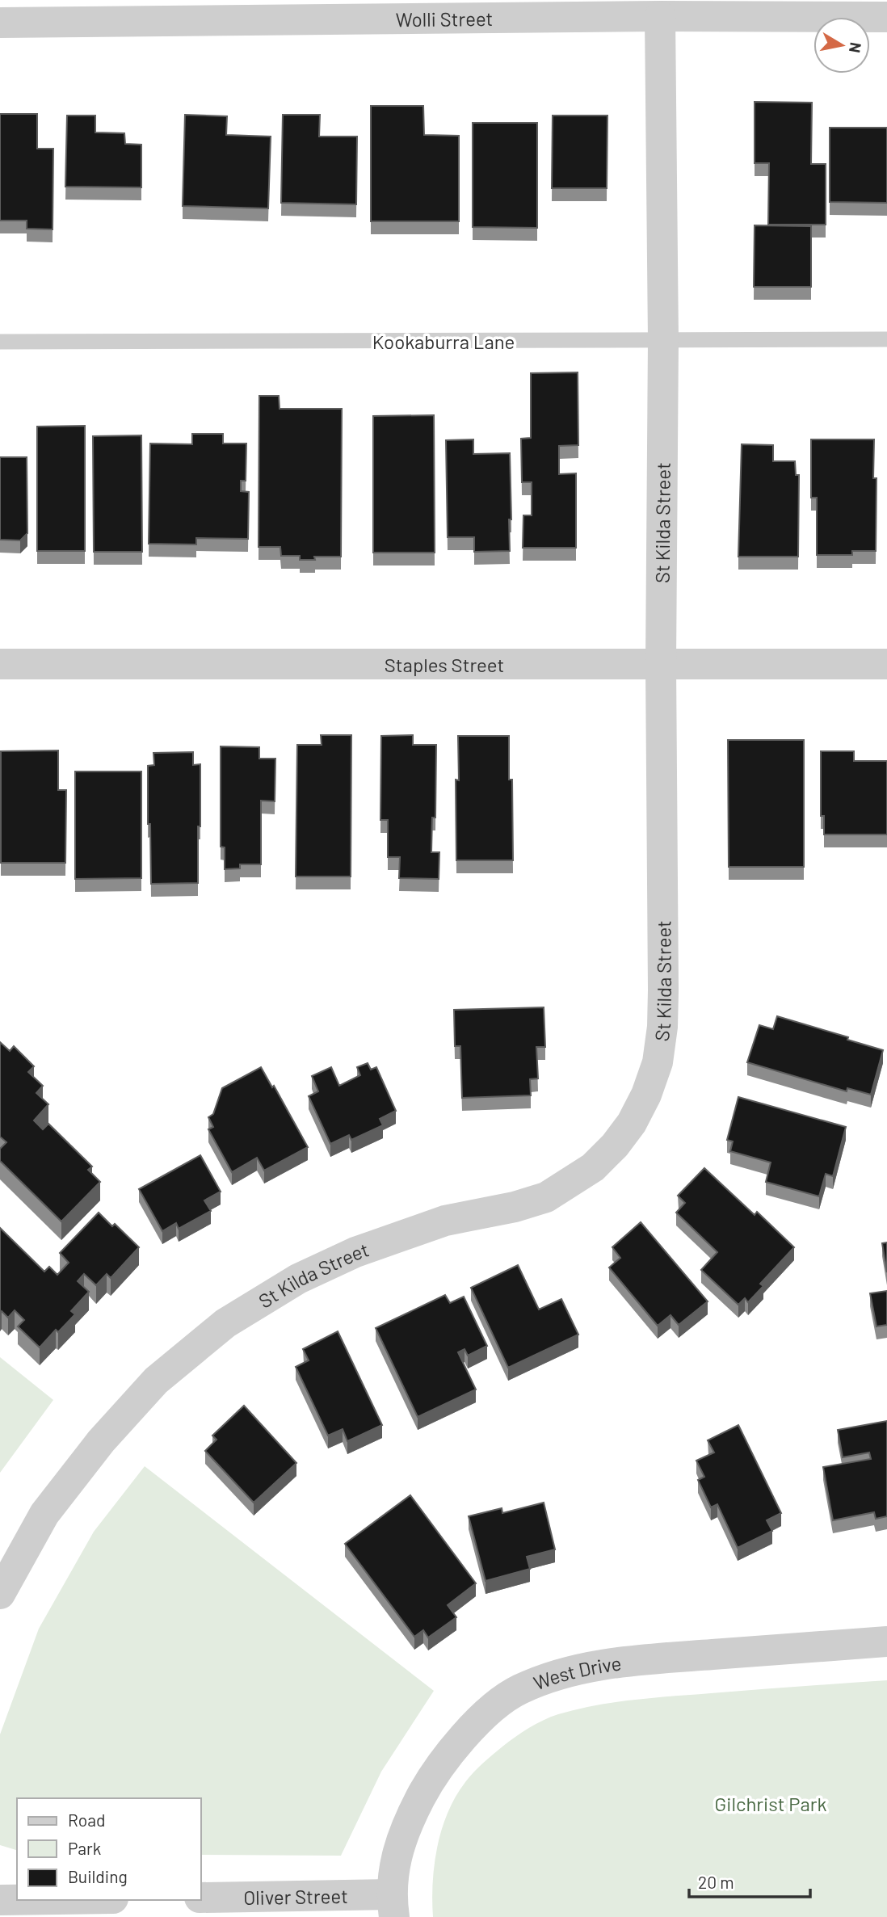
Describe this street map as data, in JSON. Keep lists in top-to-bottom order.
{
  "streets": {
    "street": [
      "Wolli Street",
      "St Kilda Street",
      "Staples Street",
      "West Drive",
      "Oliver Street"
    ],
    "lane": ["Kookaburra Lane"]
  },
  "crossings": [
    ["Wolli Street", "St Kilda Street"],
    ["Kookaburra Lane", "St Kilda Street"],
    ["St Kilda Street", "Staples Street"],
    ["West Drive", "Oliver Street"]
  ],
  "parks": ["Gilchrist Park"],
  "legend": ["Road", "Park", "Building"],
  "scale_bar": "20 m",
  "north": "right"
}
